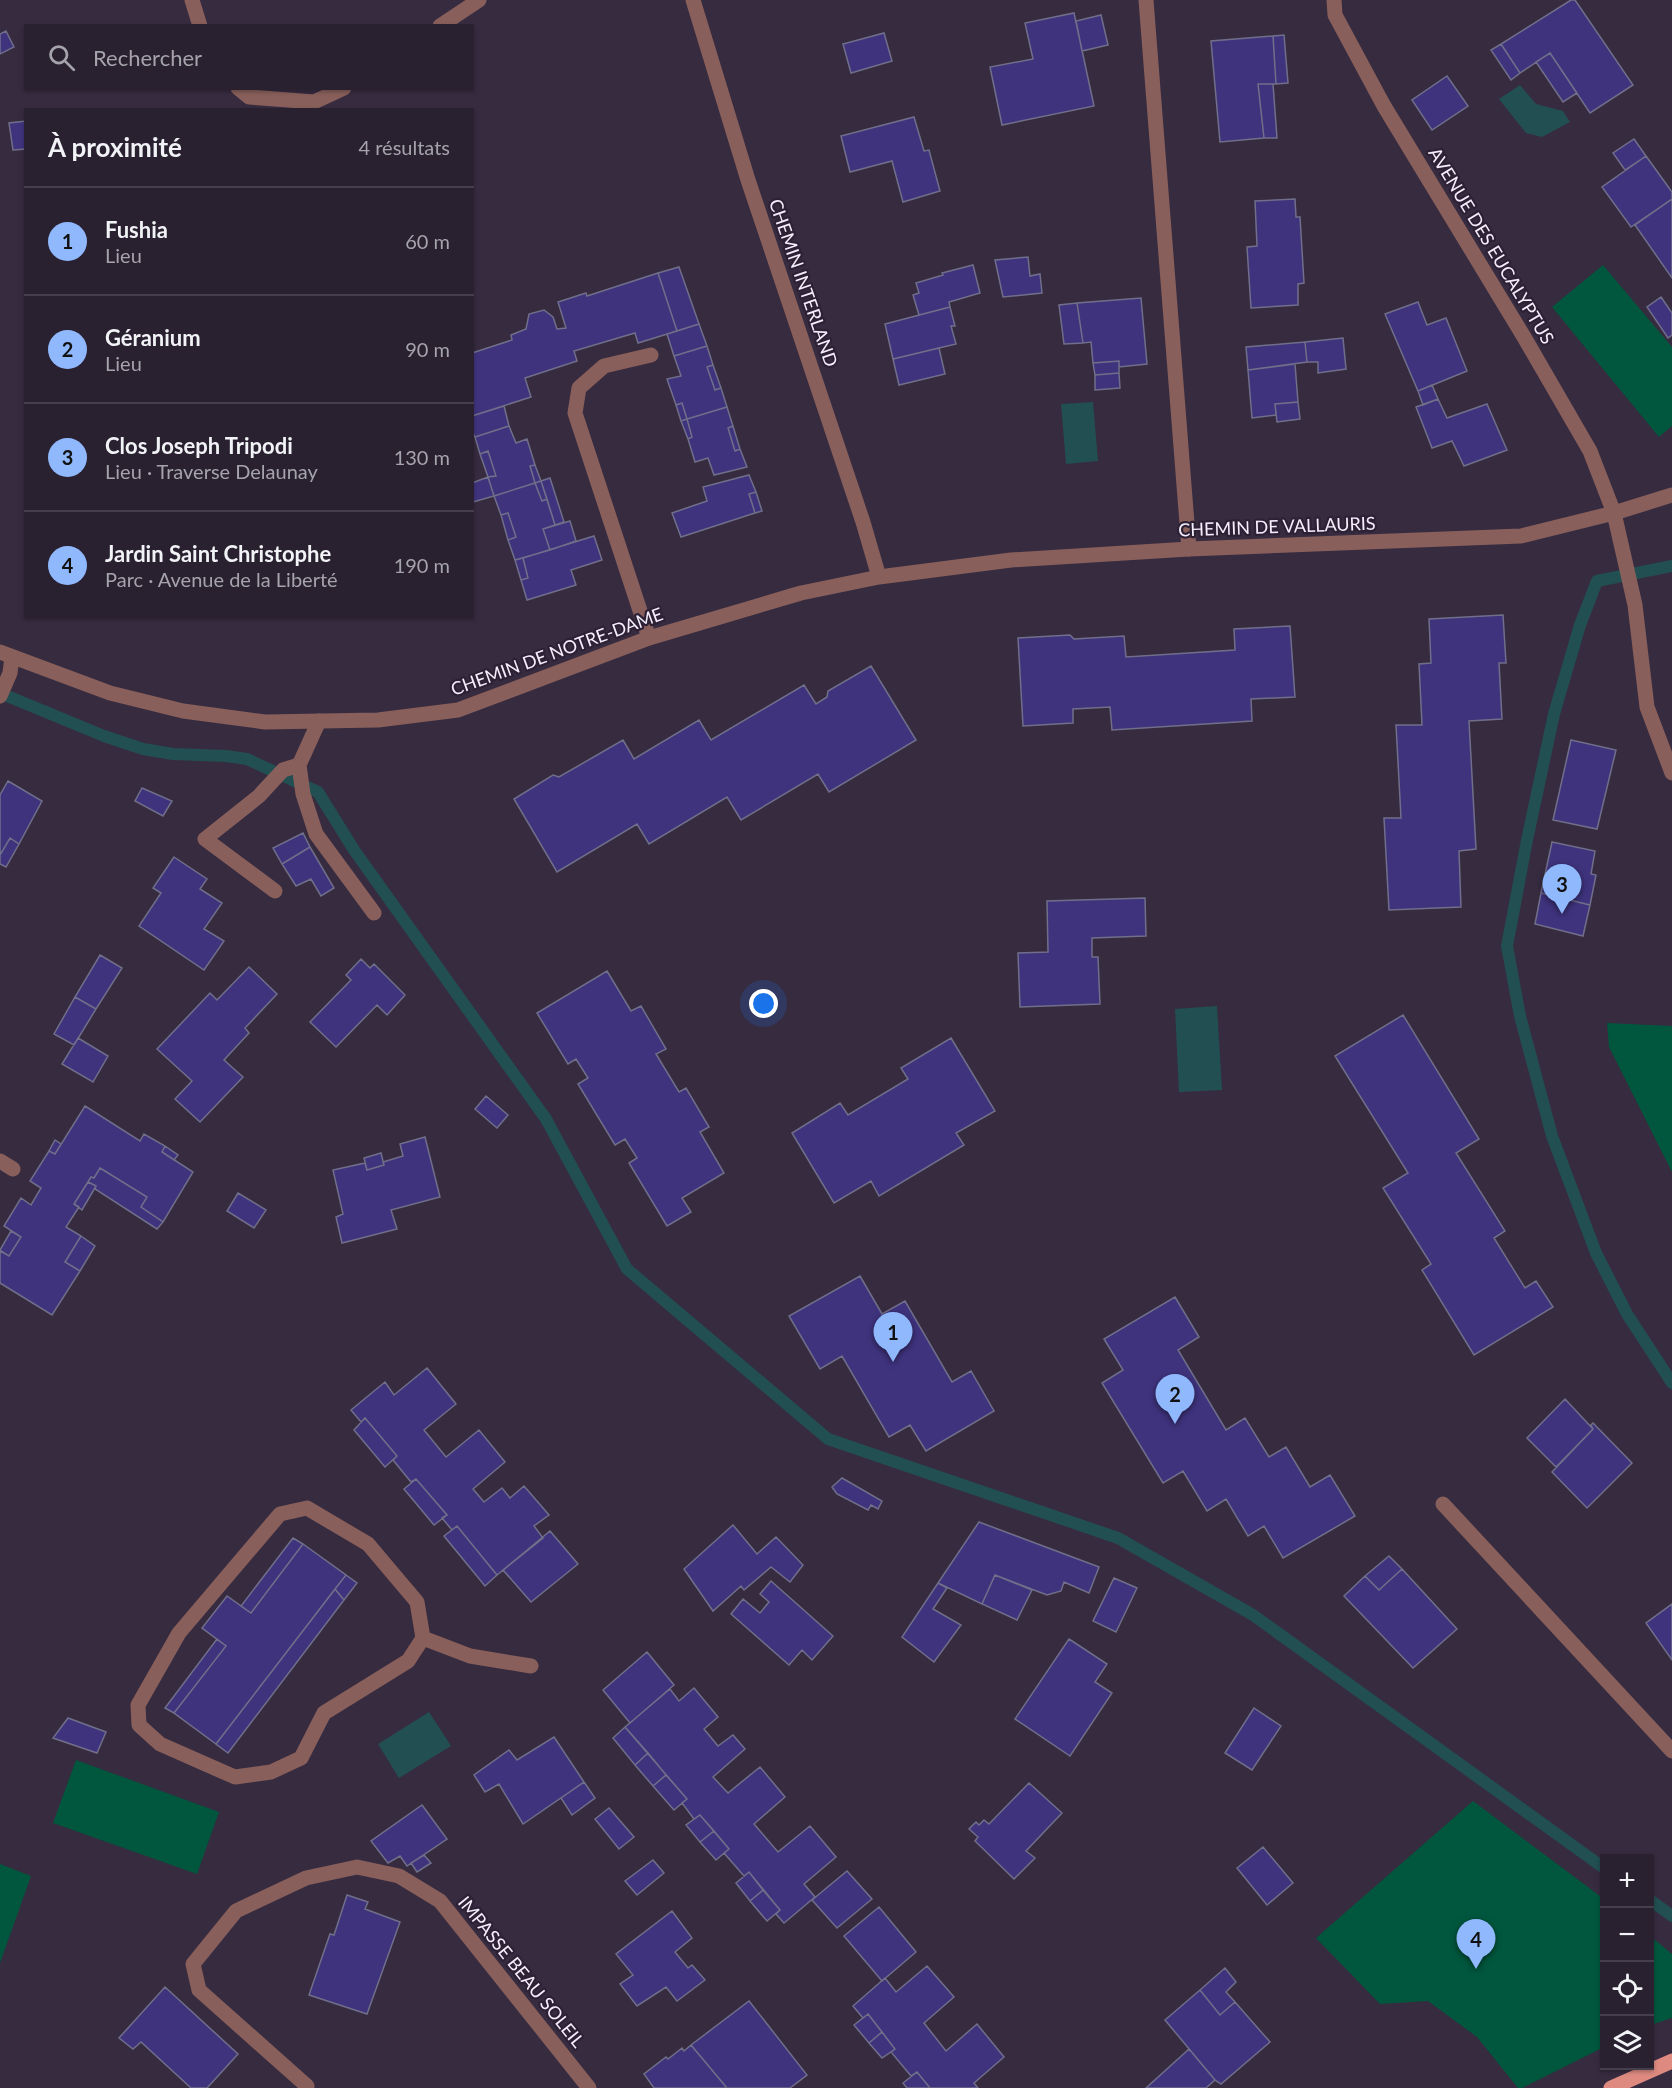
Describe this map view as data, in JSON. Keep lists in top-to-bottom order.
{
  "streets": {
    "street": [
      "AVENUE DES EUCALYPTUS",
      "CHEMIN INTERLAND",
      "CHEMIN DE VALLAURIS",
      "CHEMIN DE NOTRE-DAME",
      "IMPASSE BEAU SOLEIL"
    ]
  },
  "crossings": [
    ["AVENUE DES EUCALYPTUS", "CHEMIN DE VALLAURIS"],
    ["CHEMIN INTERLAND", "CHEMIN DE VALLAURIS"],
    ["CHEMIN INTERLAND", "CHEMIN DE NOTRE-DAME"],
    ["CHEMIN DE VALLAURIS", "CHEMIN DE NOTRE-DAME"]
  ],
  "page": {
    "search": "Rechercher",
    "heading": ["À proximité", "4 résultats"],
    "list": [
      {
        "mark": "1",
        "name": "Fushia",
        "note": "Lieu",
        "value": "60 m"
      },
      {
        "mark": "2",
        "name": "Géranium",
        "note": "Lieu",
        "value": "90 m"
      },
      {
        "mark": "3",
        "name": "Clos Joseph Tripodi",
        "note": "Lieu · Traverse Delaunay",
        "value": "130 m"
      },
      {
        "mark": "4",
        "name": "Jardin Saint Christophe",
        "note": "Parc · Avenue de la Liberté",
        "value": "190 m"
      }
    ],
    "pins": [
      "3",
      "1",
      "2",
      "4"
    ],
    "map_buttons": ["+", "−"]
  }
}
